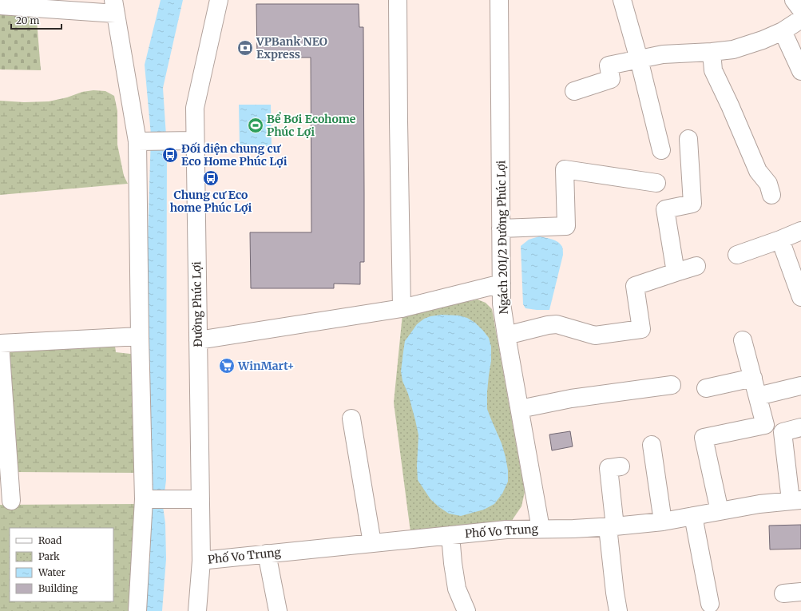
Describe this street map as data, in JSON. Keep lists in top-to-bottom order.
{
  "streets": {
    "street": ["Ngách 201/2 Đường Phúc Lợi", "Đường Phúc Lợi", "Phố Vo Trung"]
  },
  "crossings": [
    ["Ngách 201/2 Đường Phúc Lợi", "Phố Vo Trung"],
    ["Đường Phúc Lợi", "Phố Vo Trung"]
  ],
  "places": {
    "bank": ["VPBank NEO Express"],
    "sports": ["Bể Bơi Ecohome Phúc Lợi"],
    "bus stop": ["Đối diện chung cư Eco Home Phúc Lợi", "Chung cư Eco home Phúc Lợi"],
    "supermarket": ["WinMart+"]
  },
  "legend": [
    "Road",
    "Park",
    "Water",
    "Building"
  ],
  "scale_bar": "20 m"
}
